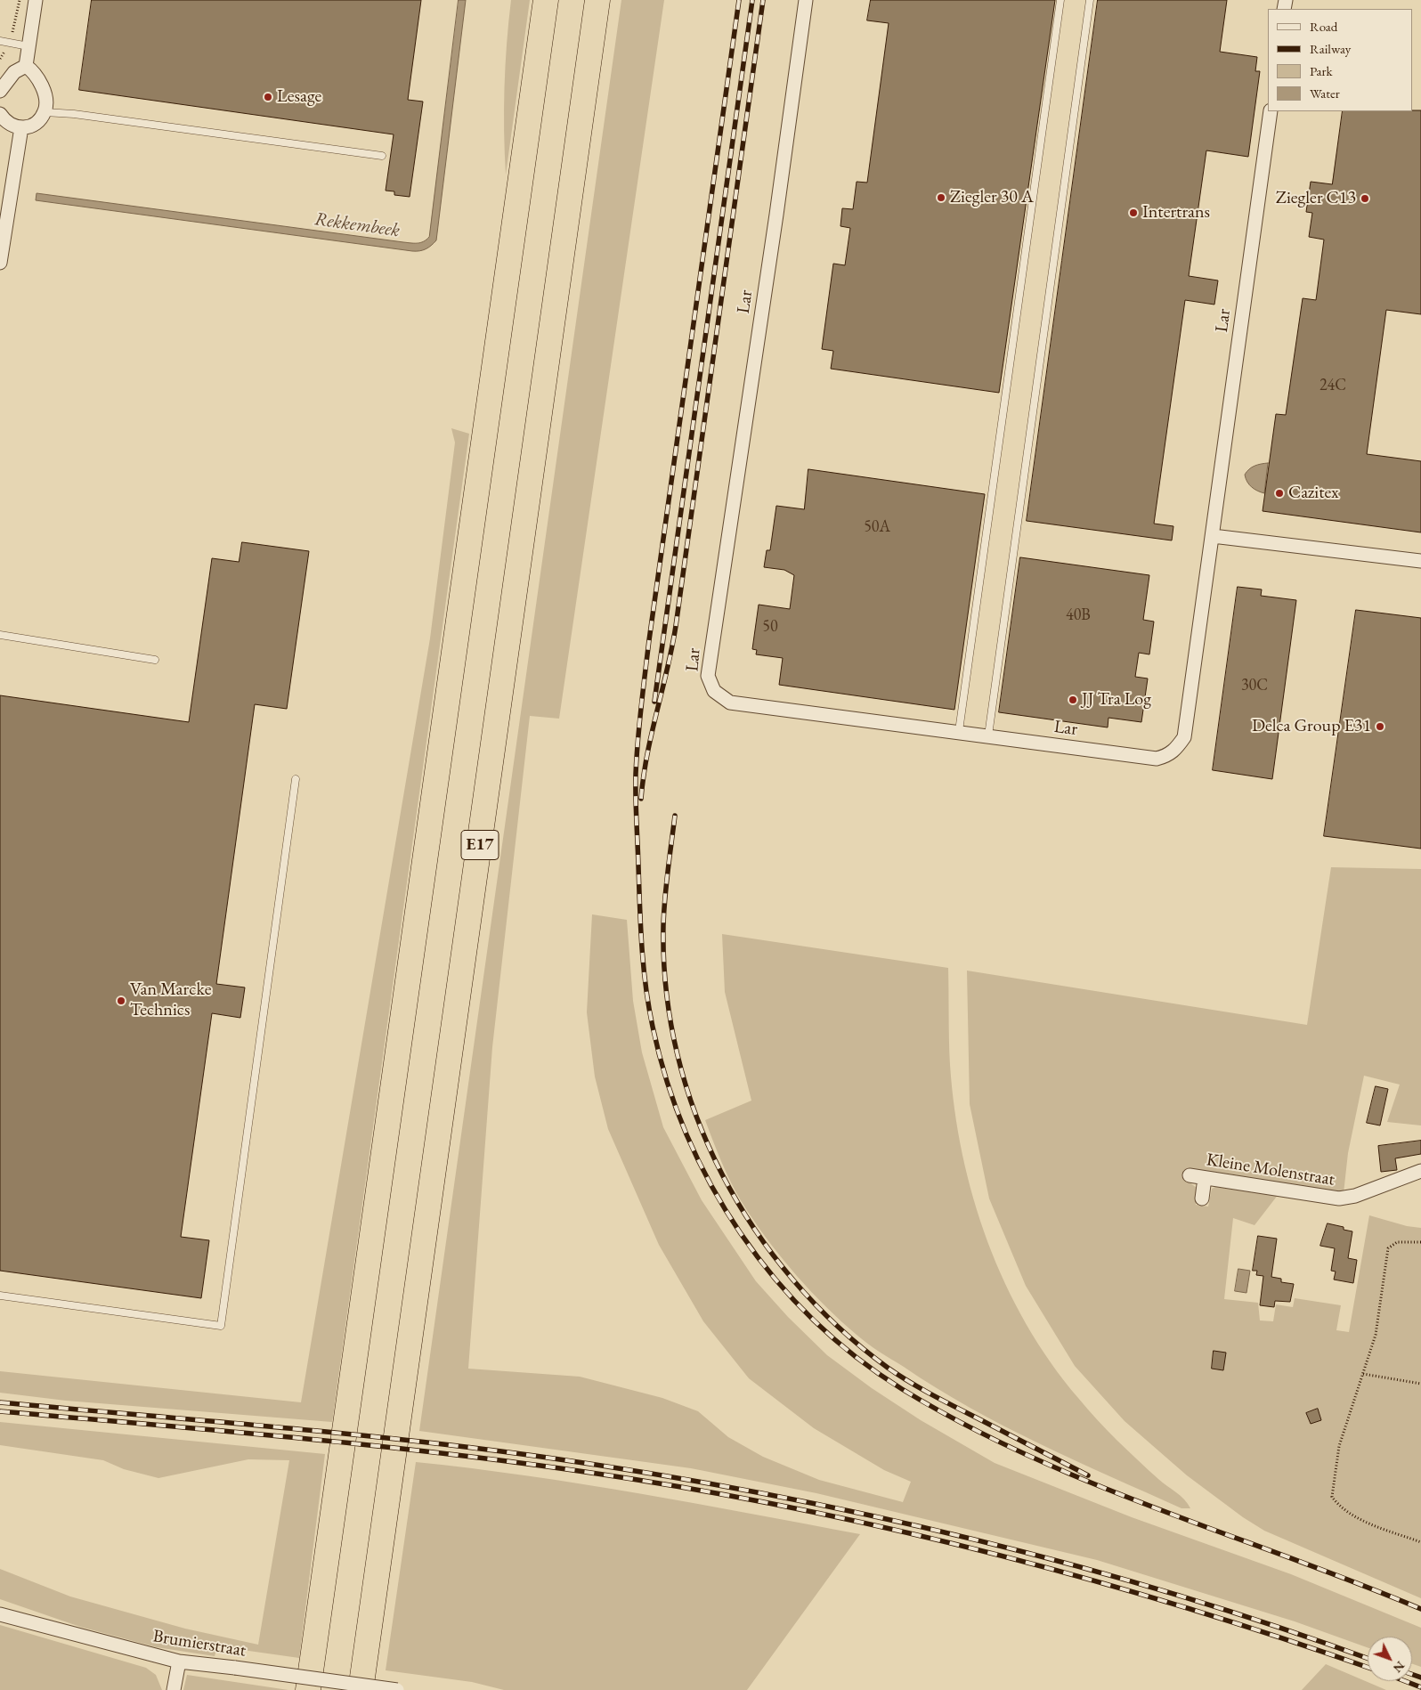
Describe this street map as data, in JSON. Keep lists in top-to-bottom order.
{
  "streets": {
    "highway": ["E17"],
    "street": ["Lar", "Kleine Molenstraat", "Brumierstraat"]
  },
  "water": ["Rekkembeek"],
  "places": [
    "Lesage",
    "Ziegler 30 A",
    "Ziegler C13",
    "Intertrans",
    "Cazitex",
    "JJ Tra Log",
    "Delca Group E31",
    "Van Marcke Technics"
  ],
  "house_numbers": [
    "24C",
    "50A",
    "40B",
    "50",
    "30C"
  ],
  "legend": [
    "Road",
    "Railway",
    "Park",
    "Water"
  ],
  "north": "bottom right"
}
